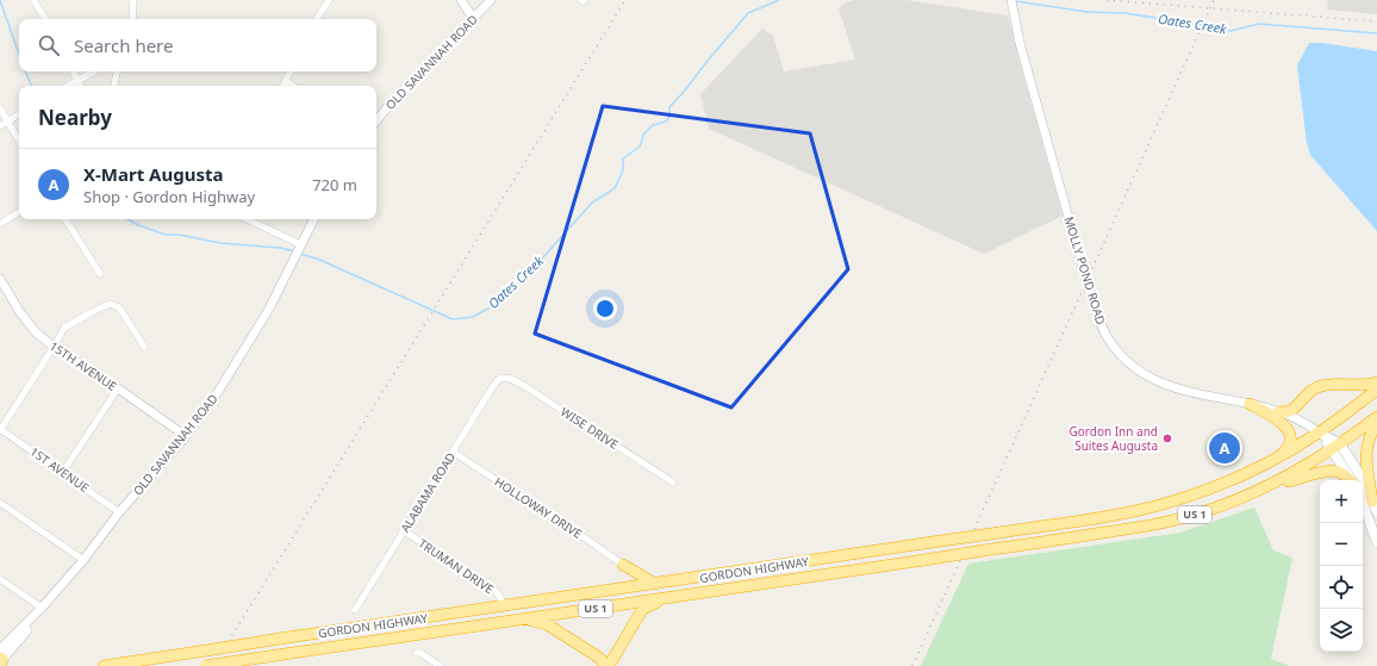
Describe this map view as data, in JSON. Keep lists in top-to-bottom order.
{
  "streets": {
    "highway": ["US 1", "GORDON HIGHWAY"],
    "street": [
      "OLD SAVANNAH ROAD",
      "MOLLY POND ROAD",
      "15TH AVENUE",
      "WISE DRIVE",
      "1ST AVENUE",
      "ALABAMA ROAD",
      "HOLLOWAY DRIVE",
      "TRUMAN DRIVE"
    ]
  },
  "crossings": [
    ["OLD SAVANNAH ROAD", "15TH AVENUE"],
    ["OLD SAVANNAH ROAD", "1ST AVENUE"],
    ["MOLLY POND ROAD", "GORDON HIGHWAY"],
    ["WISE DRIVE", "ALABAMA ROAD"],
    ["ALABAMA ROAD", "HOLLOWAY DRIVE"],
    ["ALABAMA ROAD", "TRUMAN DRIVE"],
    ["TRUMAN DRIVE", "GORDON HIGHWAY"]
  ],
  "water": ["Oates Creek"],
  "places": ["Gordon Inn and Suites Augusta"],
  "page": {
    "search": "Search here",
    "heading": "Nearby",
    "list": [
      {
        "mark": "A",
        "name": "X-Mart Augusta",
        "note": "Shop · Gordon Highway",
        "value": "720 m"
      }
    ],
    "pins": "A",
    "map_buttons": ["+", "−"]
  }
}
